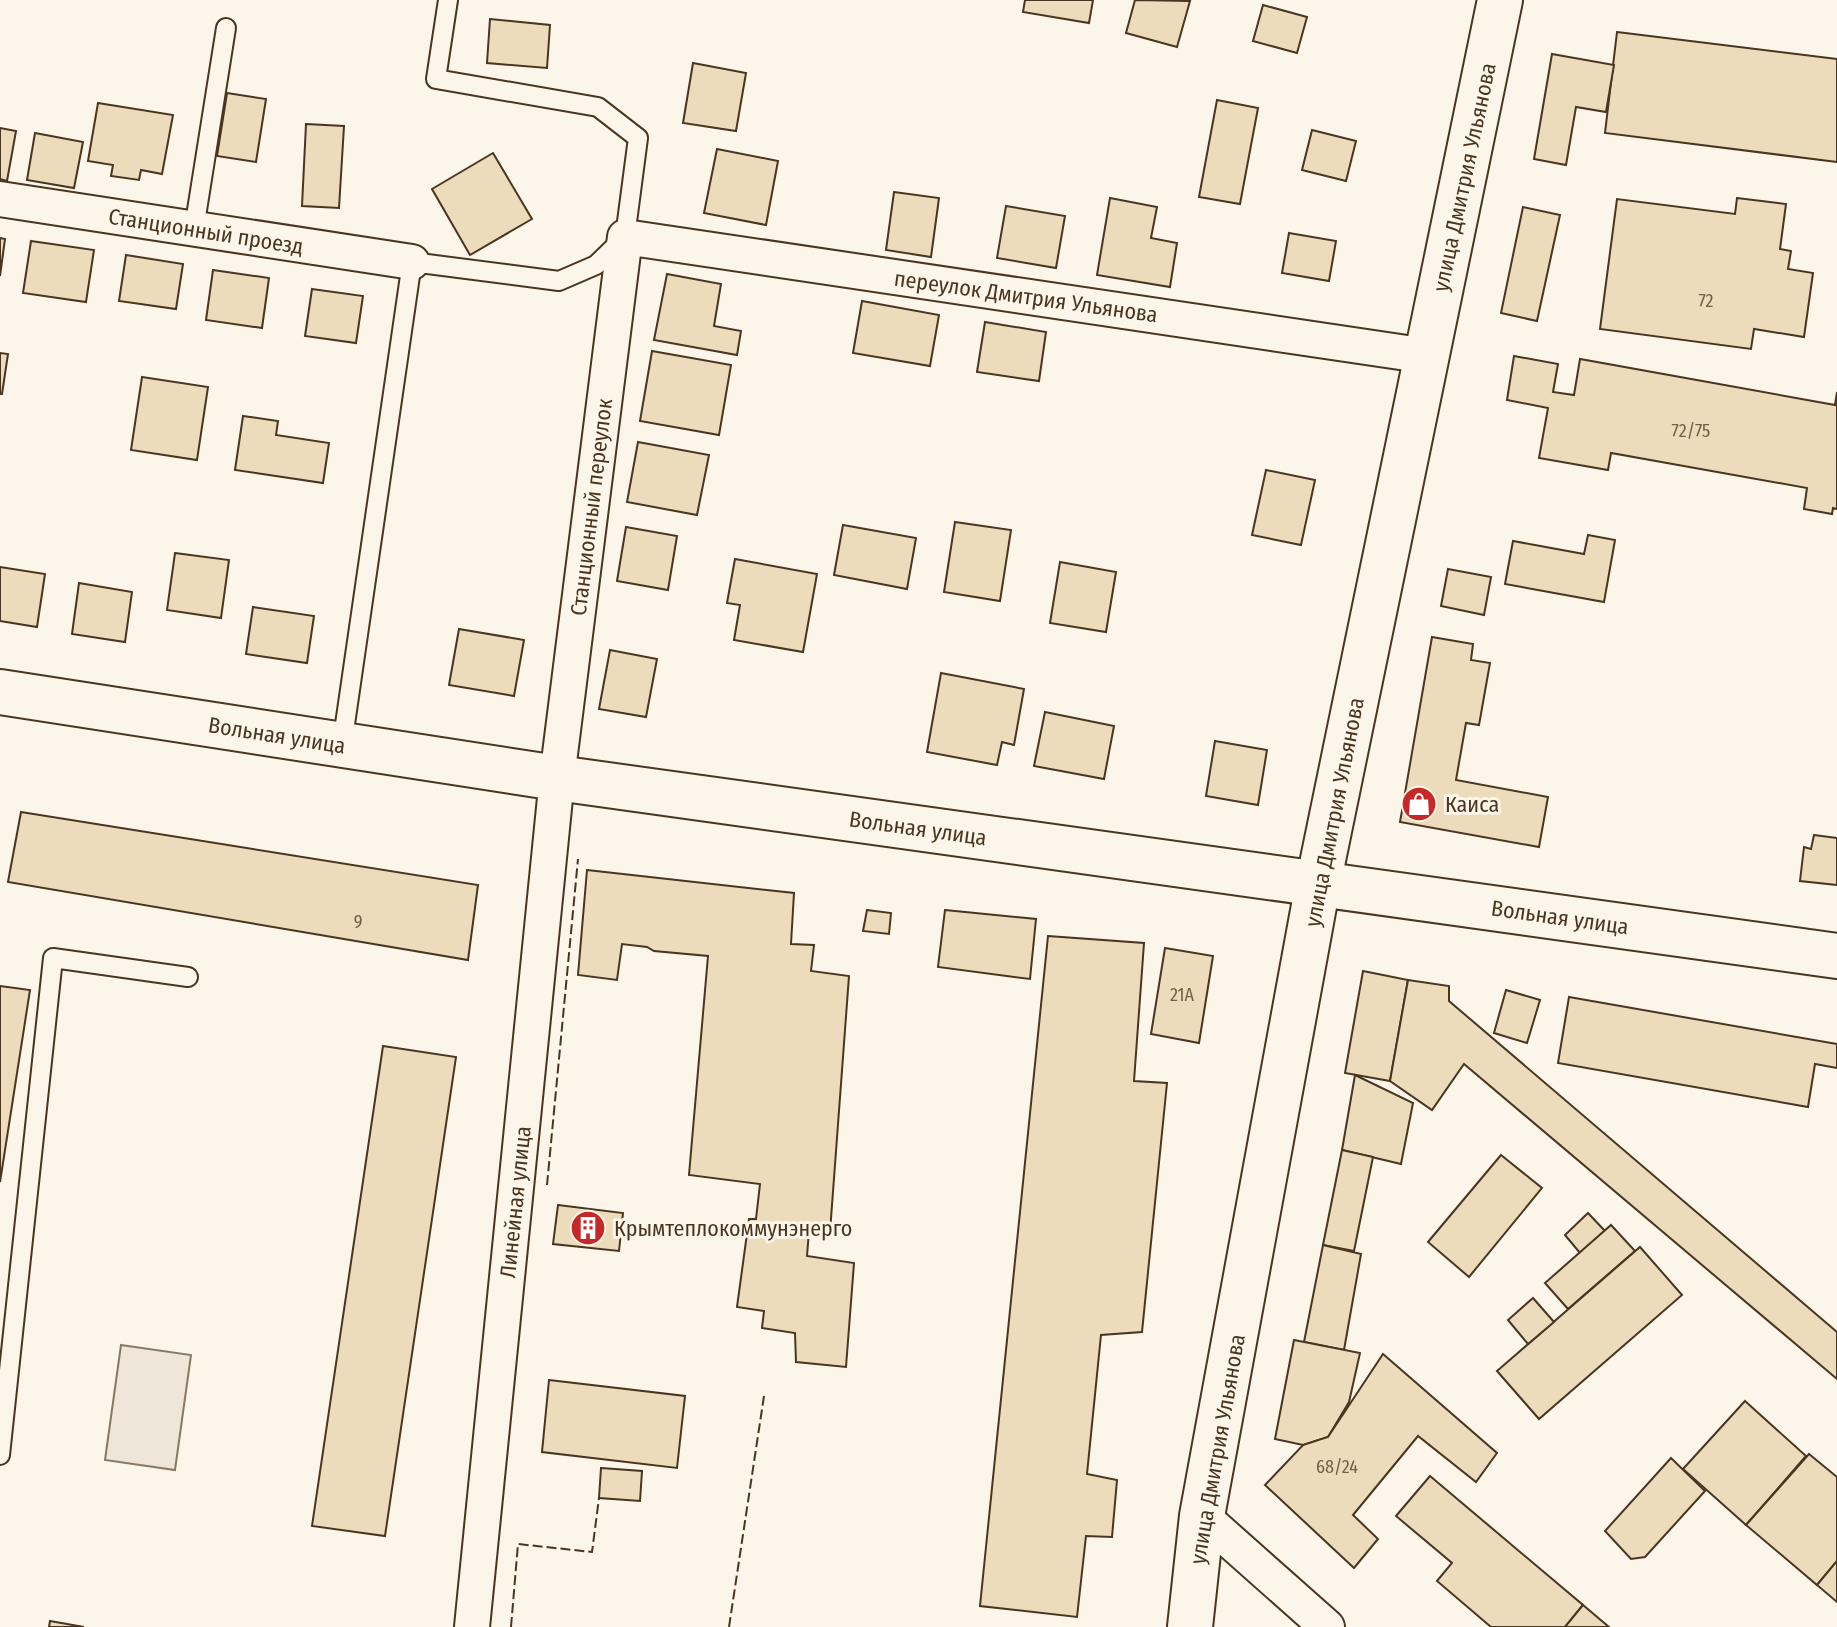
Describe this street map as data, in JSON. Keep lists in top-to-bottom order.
{
  "streets": {
    "street": [
      "улица Дмитрия Ульянова",
      "Станционный проезд",
      "переулок Дмитрия Ульянова",
      "Станционный переулок",
      "Вольная улица",
      "Линейная улица"
    ]
  },
  "crossings": [
    ["улица Дмитрия Ульянова", "переулок Дмитрия Ульянова"],
    ["улица Дмитрия Ульянова", "Вольная улица"],
    ["переулок Дмитрия Ульянова", "Станционный переулок"],
    ["Станционный переулок", "Вольная улица"],
    ["Станционный переулок", "Линейная улица"],
    ["Вольная улица", "Линейная улица"]
  ],
  "places": {
    "shop": ["Каиса"],
    "building": ["Крымтеплокоммунэнерго"]
  },
  "house_numbers": [
    "72",
    "72/75",
    "9",
    "21А",
    "68/24"
  ]
}
